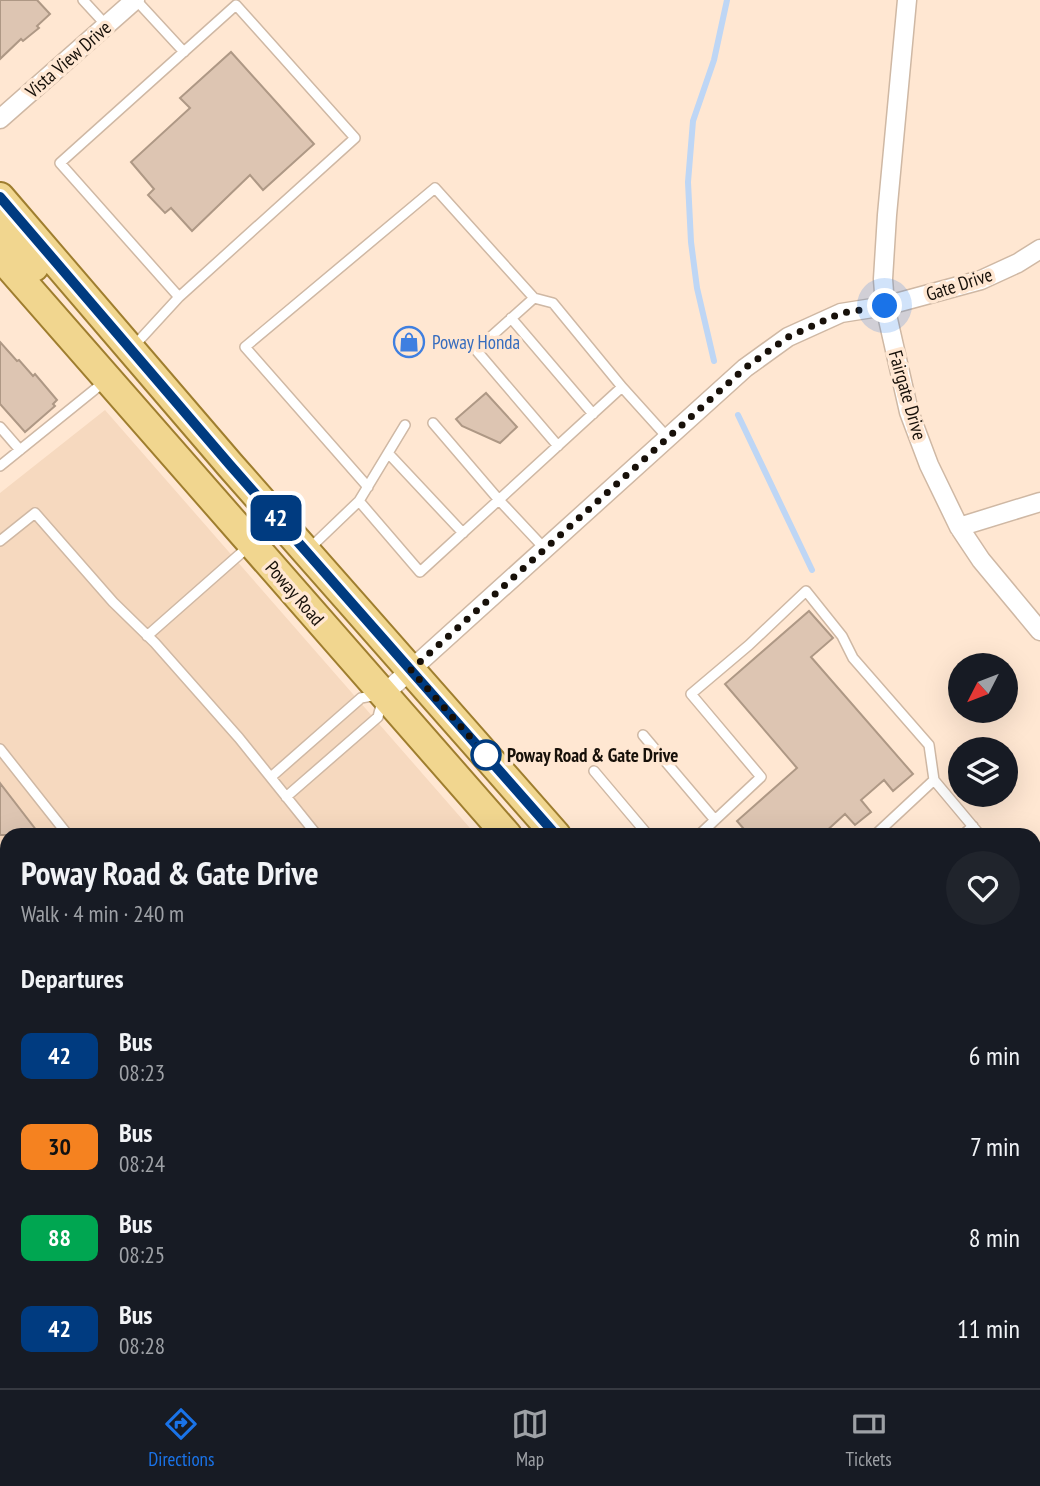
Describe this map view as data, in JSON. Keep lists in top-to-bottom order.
{
  "streets": {
    "main road": ["Poway Road"],
    "street": ["Vista View Drive", "Gate Drive", "Fairgate Drive"]
  },
  "crossings": [
    ["Gate Drive", "Fairgate Drive"],
    ["Gate Drive", "Poway Road"]
  ],
  "places": {
    "shop": ["Poway Honda"],
    "other": ["Poway Road & Gate Drive"]
  },
  "lines": ["bus line 42"],
  "north": "bottom left",
  "page": {
    "on_map": "42",
    "heading": [
      ["Poway Road & Gate Drive", "Walk · 4 min · 240 m"],
      "Departures"
    ],
    "list": [
      {
        "mark": "42",
        "name": "Bus",
        "note": "08:23",
        "value": "6 min"
      },
      {
        "mark": "30",
        "name": "Bus",
        "note": "08:24",
        "value": "7 min"
      },
      {
        "mark": "88",
        "name": "Bus",
        "note": "08:25",
        "value": "8 min"
      },
      {
        "mark": "42",
        "name": "Bus",
        "note": "08:28",
        "value": "11 min"
      }
    ],
    "tabs": ["Directions", "Map", "Tickets"]
  }
}
